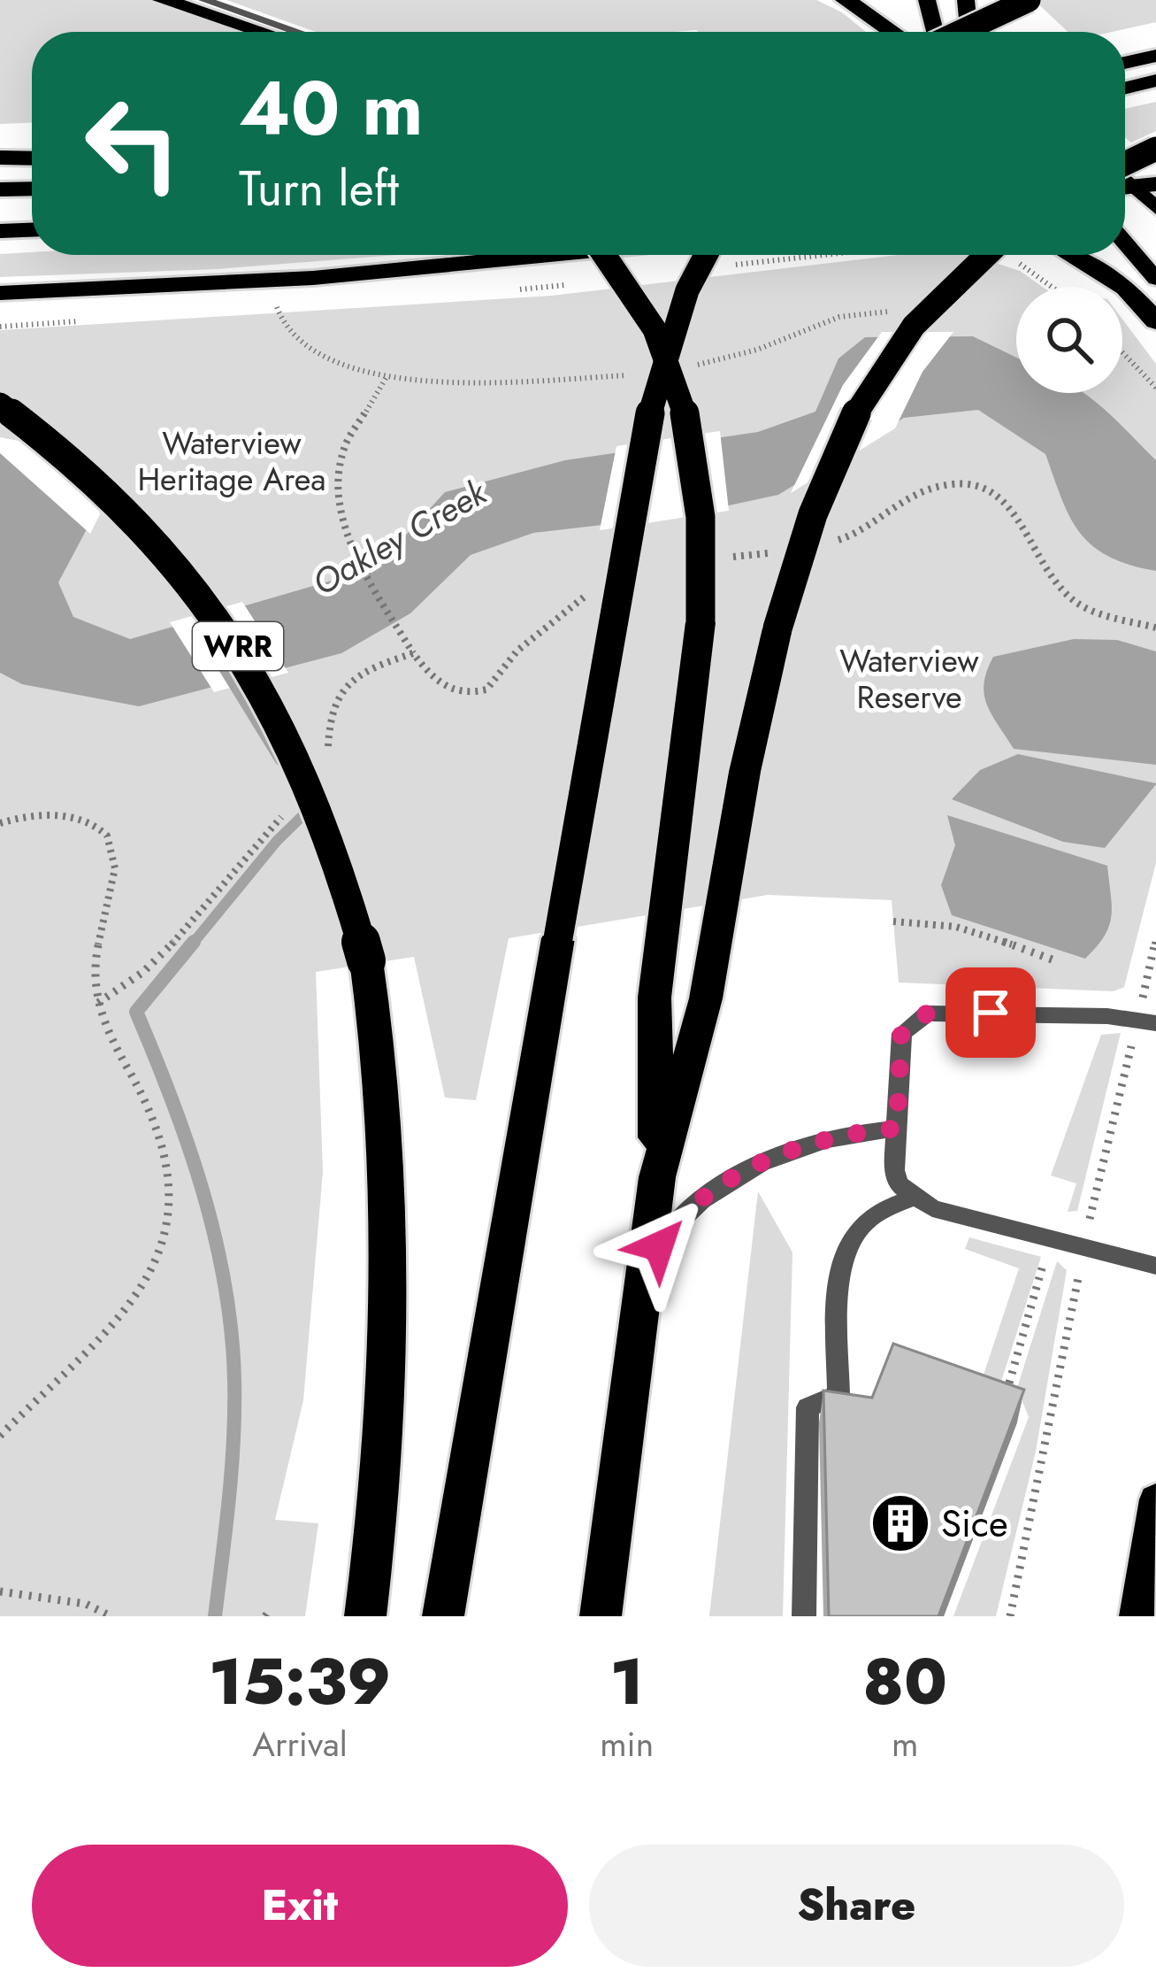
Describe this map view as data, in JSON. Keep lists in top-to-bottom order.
{
  "streets": {
    "highway": ["WRR"]
  },
  "water": ["Oakley Creek"],
  "parks": ["Waterview Heritage Area", "Waterview Reserve"],
  "places": {
    "building": ["Sice"]
  },
  "page": {
    "turn": ["40 m", "Turn left"],
    "eta": [
      "15:39",
      "Arrival",
      "1",
      "min",
      "80",
      "m"
    ],
    "buttons": ["Exit", "Share"]
  }
}
